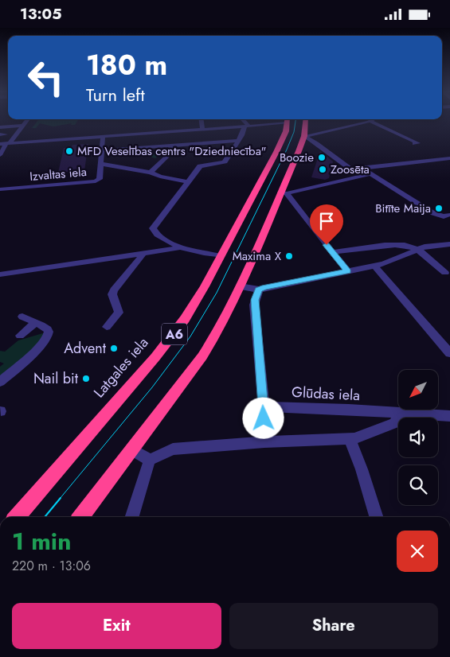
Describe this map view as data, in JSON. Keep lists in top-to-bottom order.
{
  "streets": {
    "highway": ["A6", "Latgales iela"],
    "street": ["Izvaltas iela", "Glūdas iela"]
  },
  "places": [
    "MFD Veselības centrs \"Dziedniecība\"",
    "Boozie",
    "Zoosēta",
    "Bitīte Maija",
    "Maxima X",
    "Advent",
    "Nail bit"
  ],
  "north": "bottom left",
  "page": {
    "status": "13:05",
    "turn": ["180 m", "Turn left"],
    "heading": ["1 min", "220 m · 13:06"],
    "buttons": ["Exit", "Share"]
  }
}
